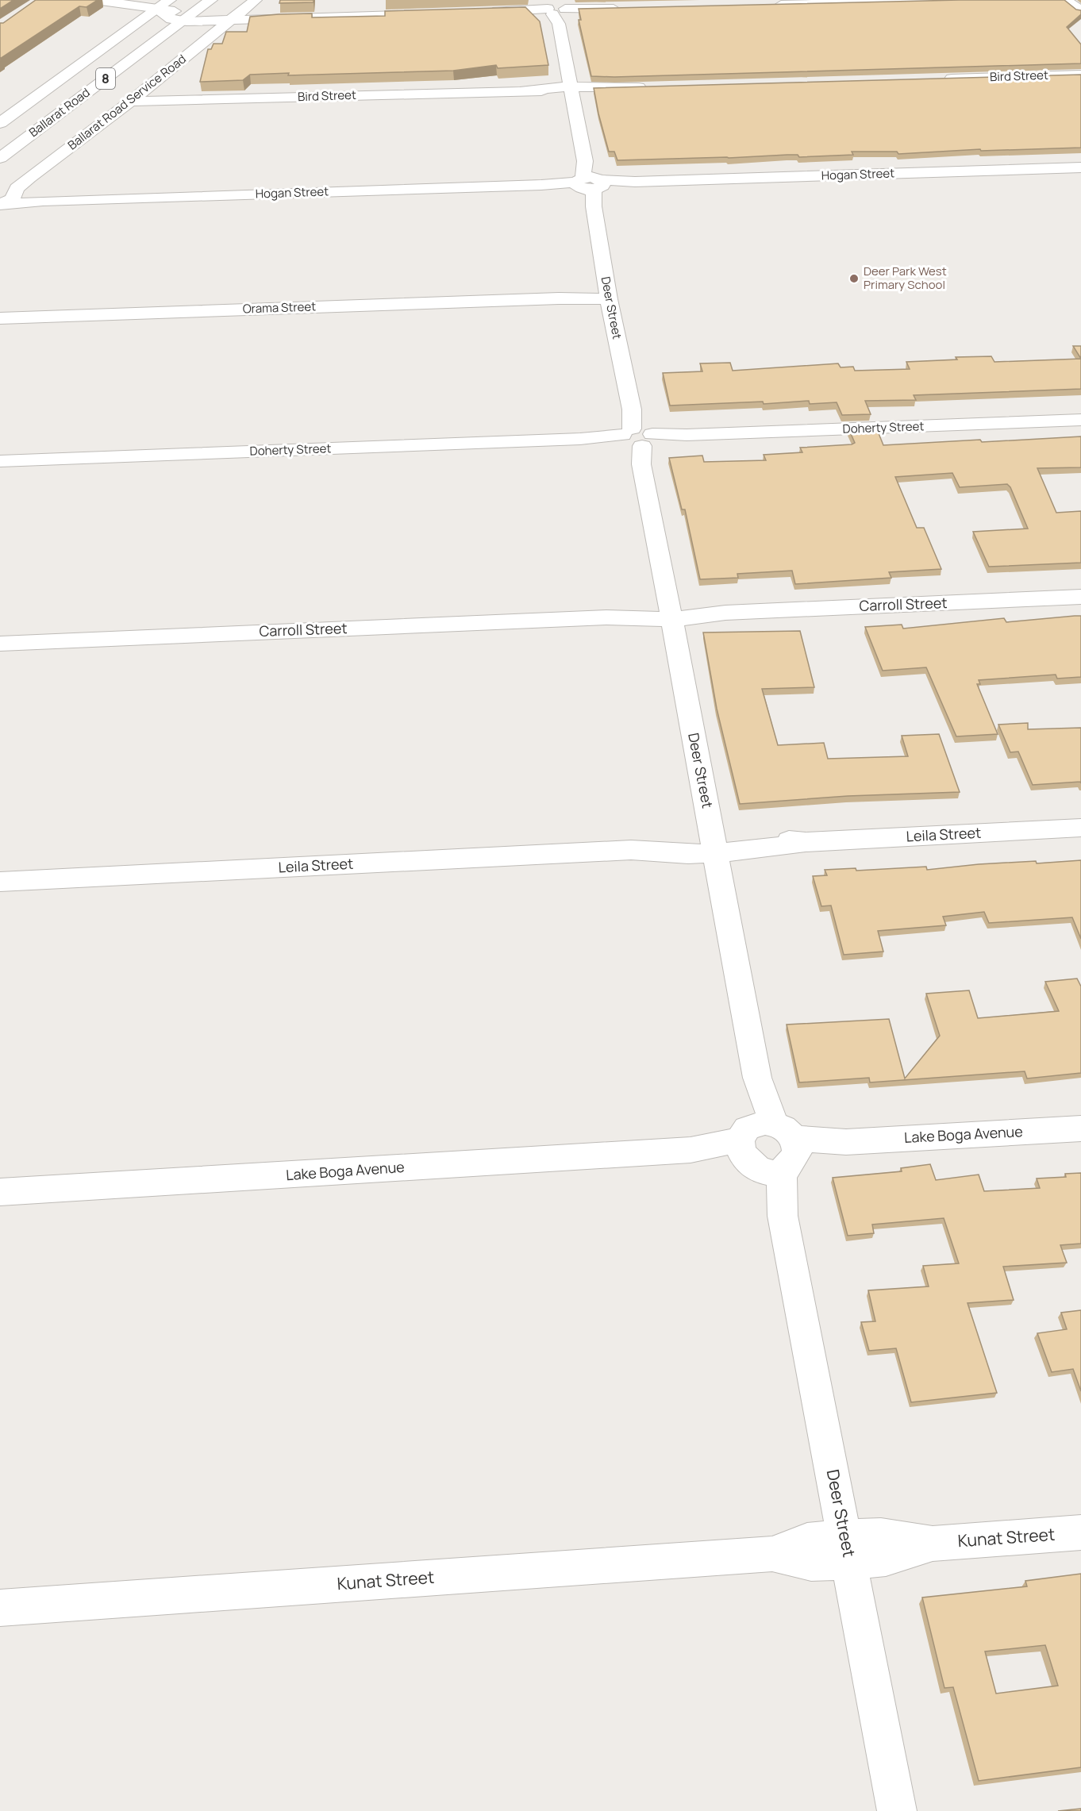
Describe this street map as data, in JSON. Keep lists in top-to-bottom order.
{
  "streets": {
    "main road": [
      "Bird Street",
      "8",
      "Ballarat Road Service Road",
      "Ballarat Road",
      "Hogan Street",
      "Orama Street",
      "Deer Street",
      "Doherty Street",
      "Carroll Street",
      "Leila Street",
      "Lake Boga Avenue",
      "Kunat Street"
    ]
  },
  "crossings": [
    ["Bird Street", "Ballarat Road Service Road"],
    ["Bird Street", "Deer Street"],
    ["Ballarat Road Service Road", "Hogan Street"],
    ["Hogan Street", "Deer Street"],
    ["Orama Street", "Deer Street"],
    ["Deer Street", "Doherty Street"],
    ["Deer Street", "Carroll Street"],
    ["Deer Street", "Leila Street"],
    ["Deer Street", "Lake Boga Avenue"],
    ["Deer Street", "Kunat Street"]
  ],
  "places": ["Deer Park West Primary School"]
}
